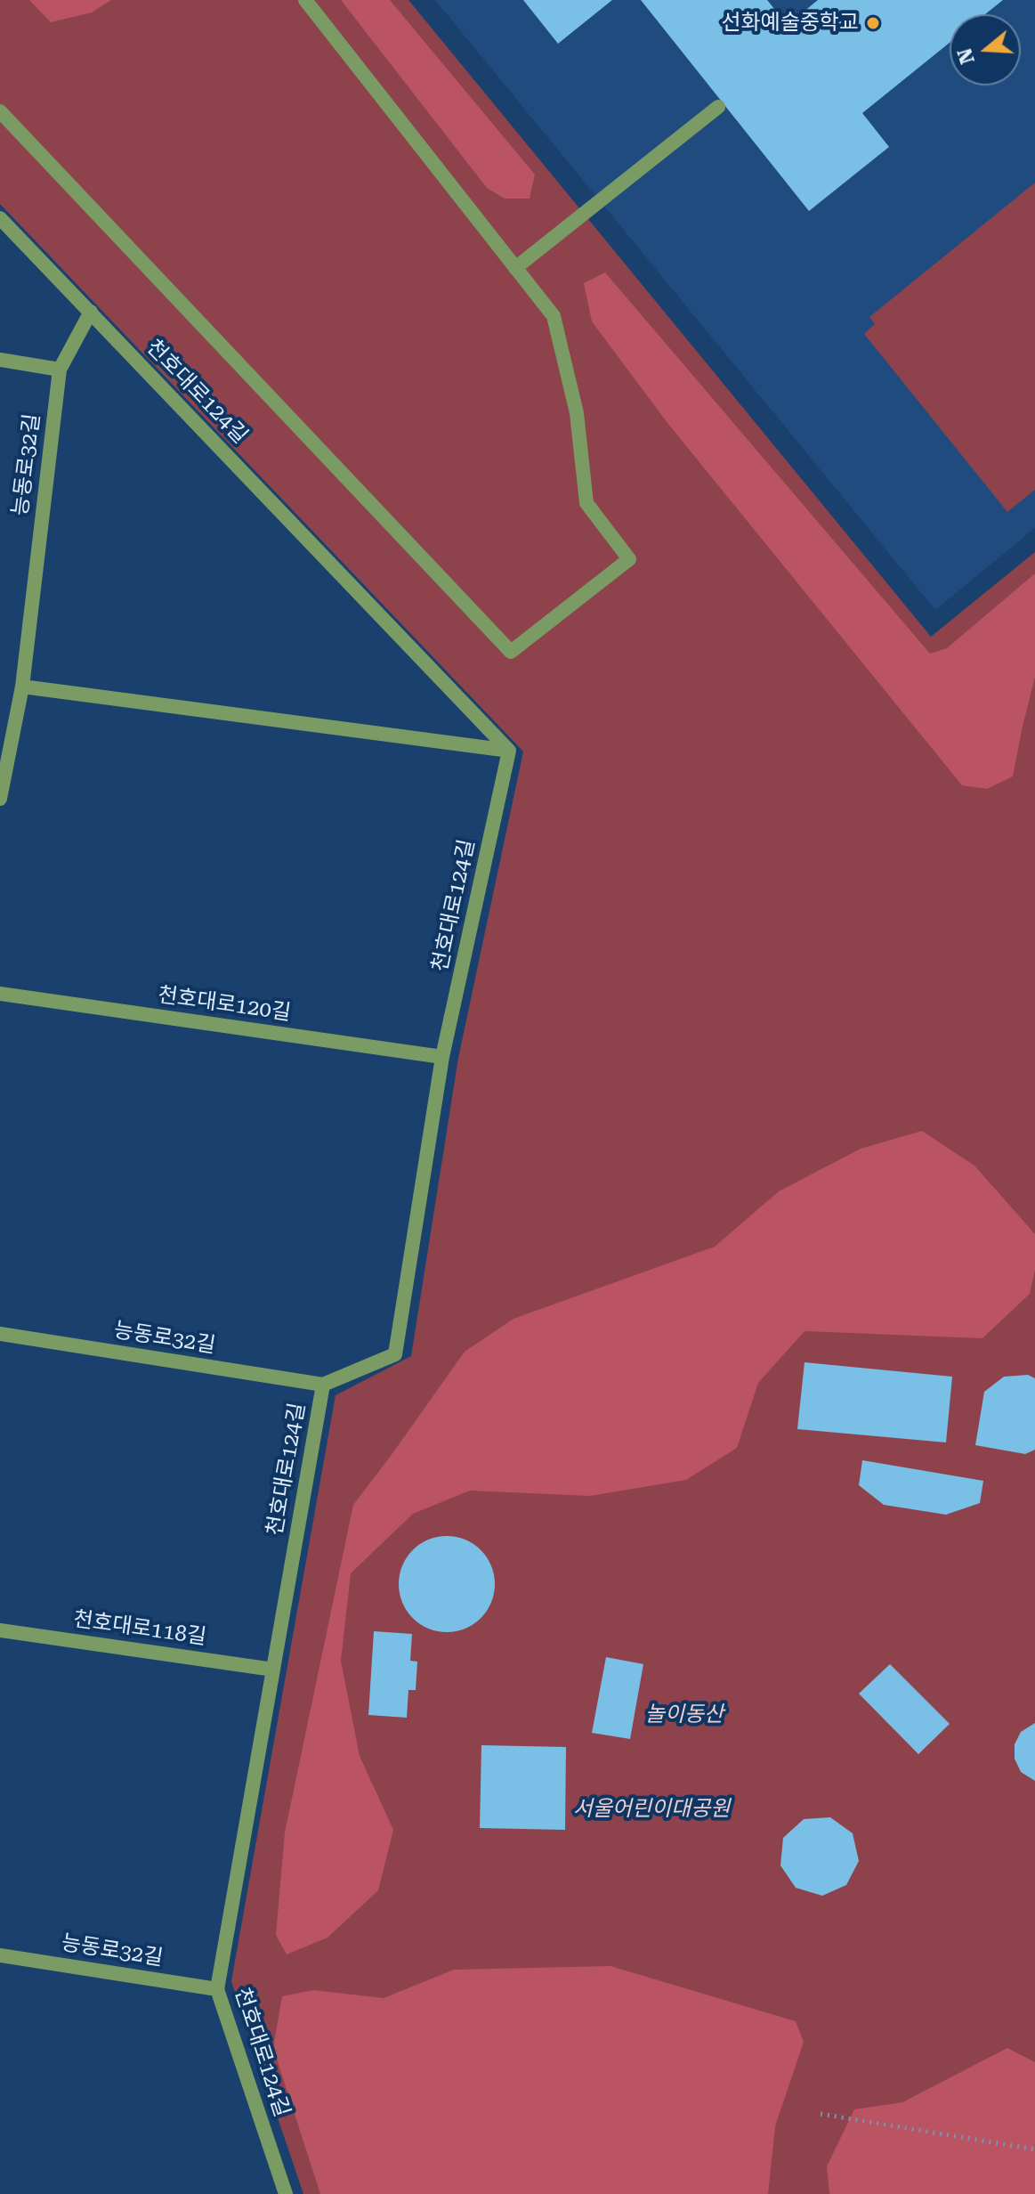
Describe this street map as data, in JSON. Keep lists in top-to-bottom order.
{
  "streets": {
    "street": [
      "천호대로124길",
      "능동로32길",
      "천호대로120길",
      "천호대로118길"
    ]
  },
  "crossings": [
    ["천호대로124길", "능동로32길"],
    ["천호대로124길", "천호대로120길"],
    ["천호대로124길", "천호대로118길"]
  ],
  "parks": ["놀이동산", "서울어린이대공원"],
  "places": ["선화예술중학교"],
  "north": "left"
}
